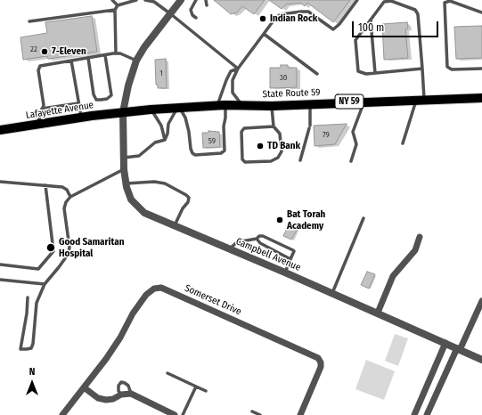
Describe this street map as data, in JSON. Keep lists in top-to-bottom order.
{
  "streets": {
    "main road": ["State Route 59", "NY 59", "Lafayette Avenue"],
    "street": ["Campbell Avenue", "Somerset Drive"]
  },
  "crossings": [
    ["State Route 59", "Lafayette Avenue"],
    ["State Route 59", "Campbell Avenue"],
    ["Lafayette Avenue", "Campbell Avenue"]
  ],
  "places": [
    "Indian Rock",
    "7-Eleven",
    "TD Bank",
    "Bat Torah Academy",
    "Good Samaritan Hospital"
  ],
  "house_numbers": [
    "22",
    "1",
    "30",
    "79",
    "59"
  ],
  "scale_bar": "100 m",
  "north": "top"
}
